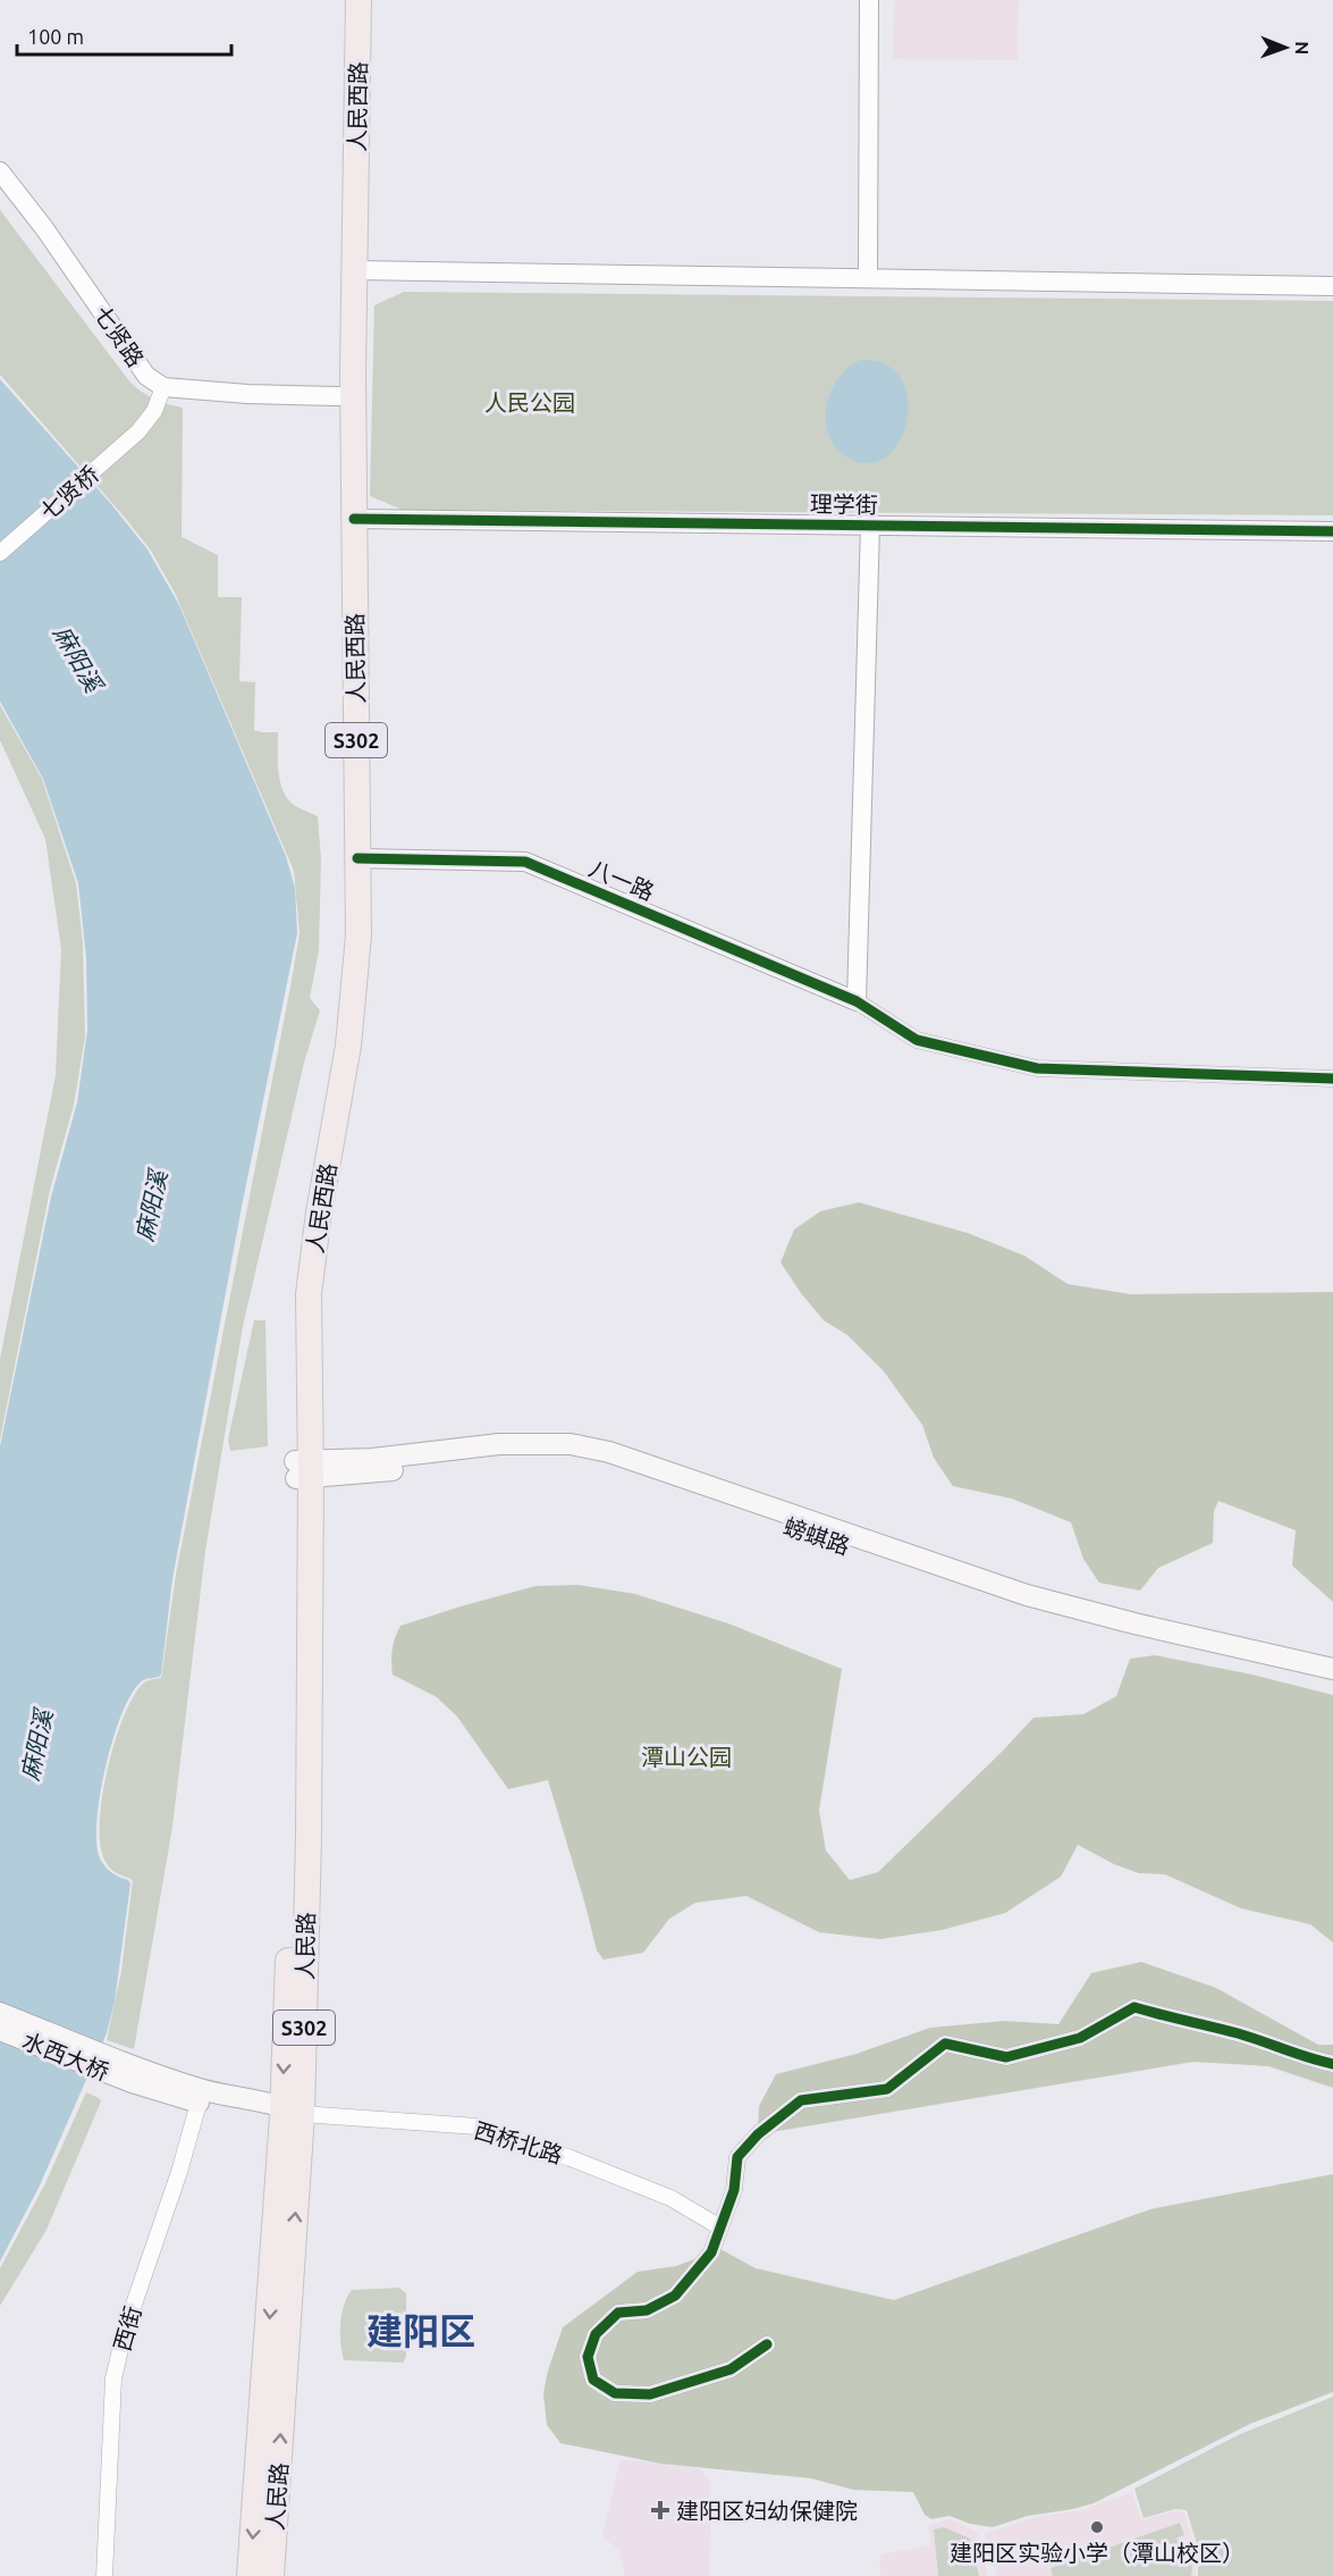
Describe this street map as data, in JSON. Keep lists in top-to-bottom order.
{
  "streets": {
    "highway": ["人民西路", "S302", "人民路"],
    "main road": ["螃蜞路", "水西大桥"],
    "street": [
      "七贤路",
      "七贤桥",
      "理学街",
      "八一路",
      "西桥北路",
      "西街"
    ]
  },
  "crossings": [
    ["人民西路", "七贤路"],
    ["人民西路", "理学街"],
    ["人民西路", "八一路"],
    ["人民西路", "螃蜞路"],
    ["人民西路", "人民路"],
    ["七贤路", "七贤桥"],
    ["螃蜞路", "人民路"],
    ["人民路", "西桥北路"]
  ],
  "districts": ["建阳区"],
  "water": ["麻阳溪"],
  "parks": ["人民公园", "潭山公园"],
  "places": {
    "health": ["建阳区妇幼保健院"],
    "other": ["建阳区实验小学（潭山校区）"]
  },
  "scale_bar": "100 m",
  "north": "right"
}
